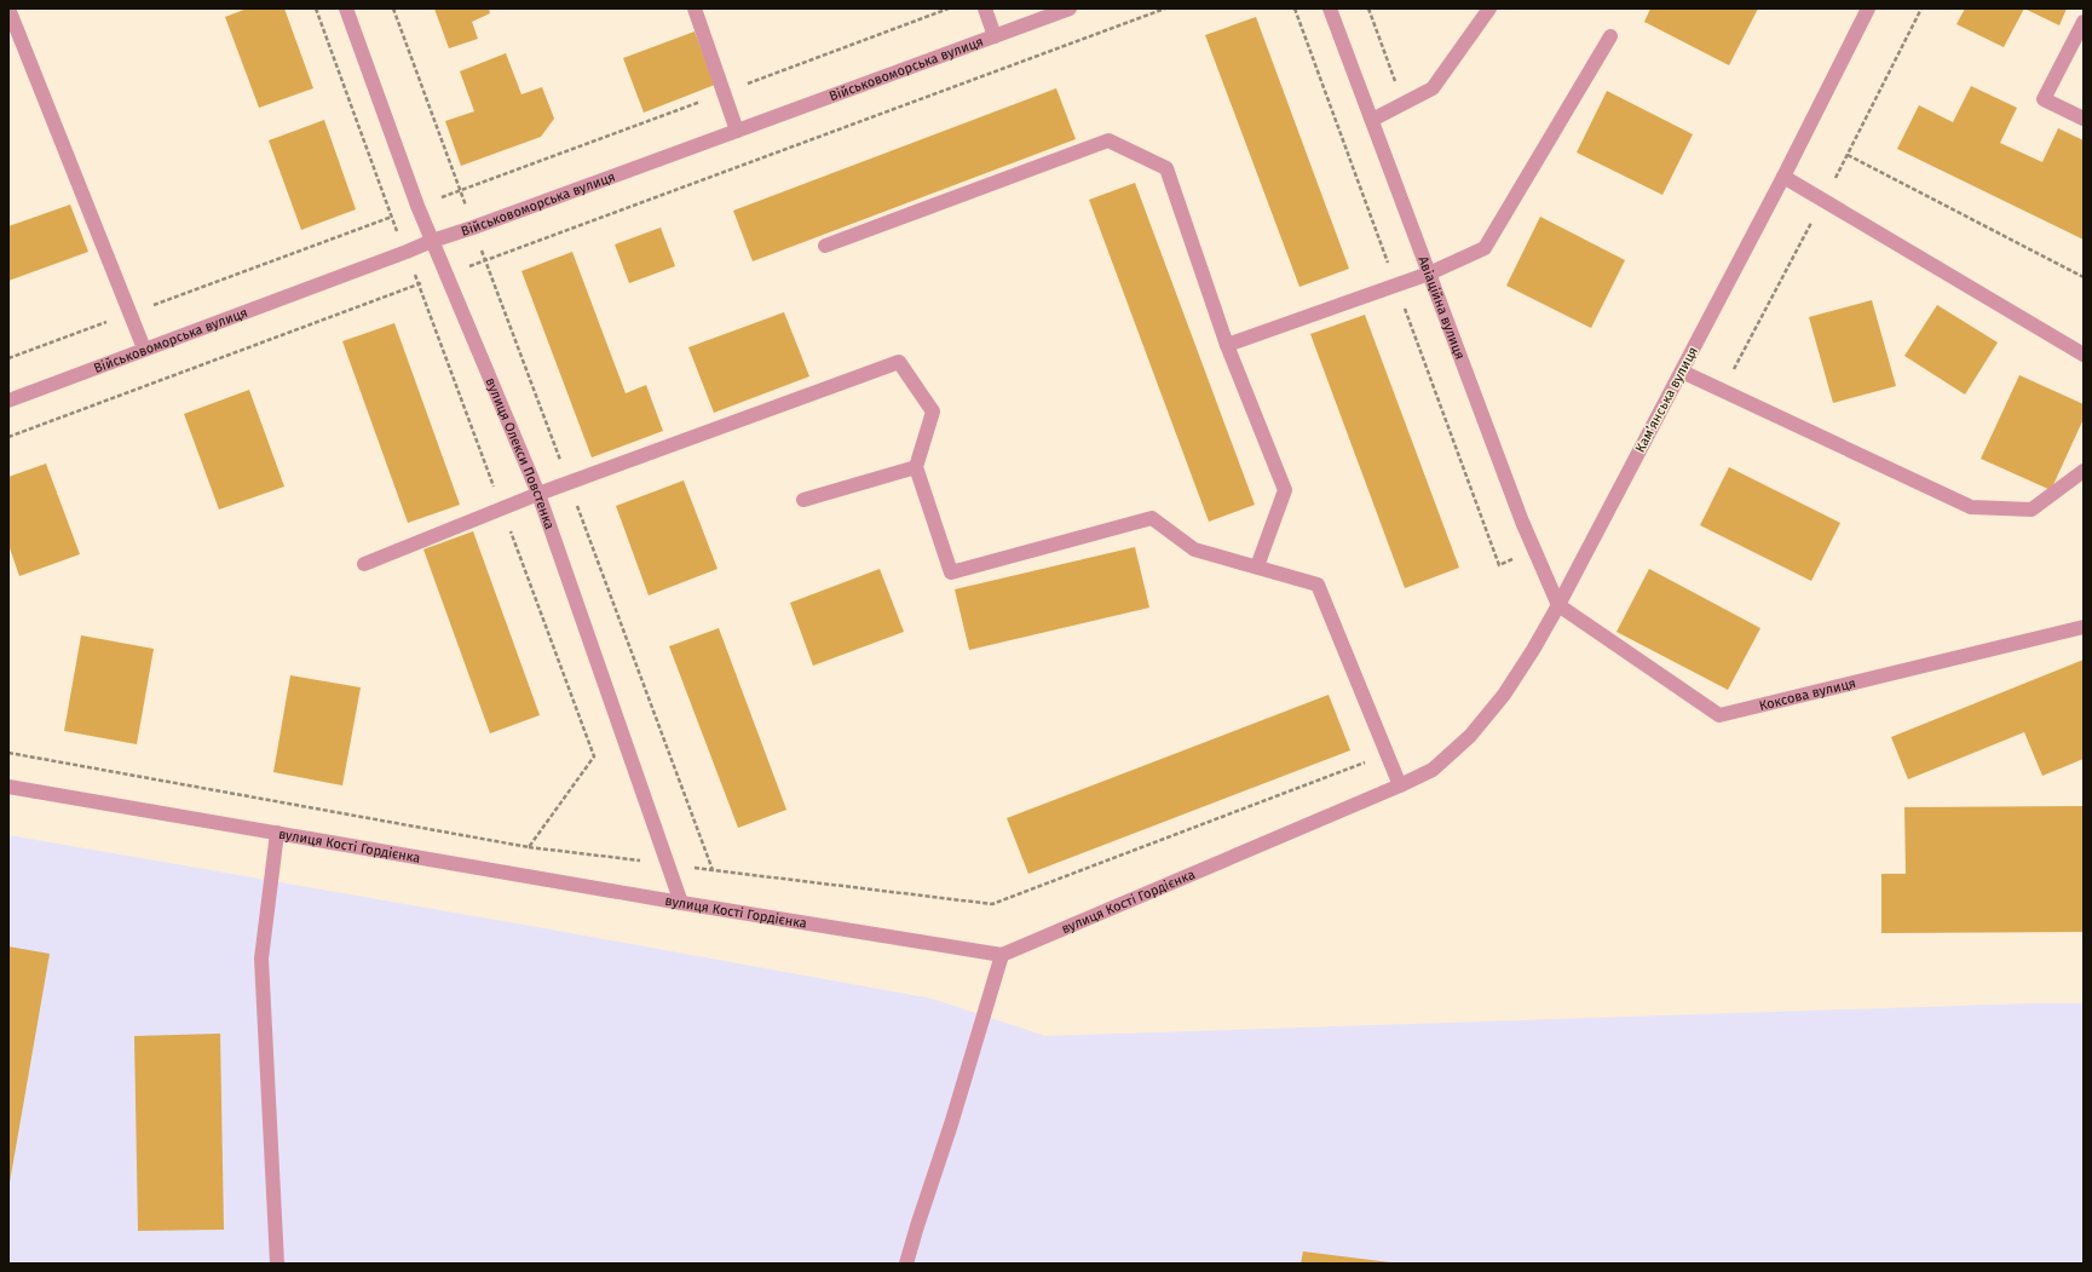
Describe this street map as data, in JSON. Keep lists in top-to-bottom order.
{
  "streets": {
    "street": [
      "Військовоморська вулиця",
      "Авіаційна вулиця",
      "Камʼянська вулиця",
      "вулиця Олекси Повстенка",
      "Коксова вулиця",
      "вулиця Кості Гордієнка"
    ]
  },
  "crossings": [
    ["Військовоморська вулиця", "вулиця Олекси Повстенка"],
    ["Авіаційна вулиця", "Камʼянська вулиця"],
    ["Авіаційна вулиця", "Коксова вулиця"],
    ["Камʼянська вулиця", "Коксова вулиця"],
    ["Камʼянська вулиця", "вулиця Кості Гордієнка"],
    ["вулиця Олекси Повстенка", "вулиця Кості Гордієнка"]
  ]
}
